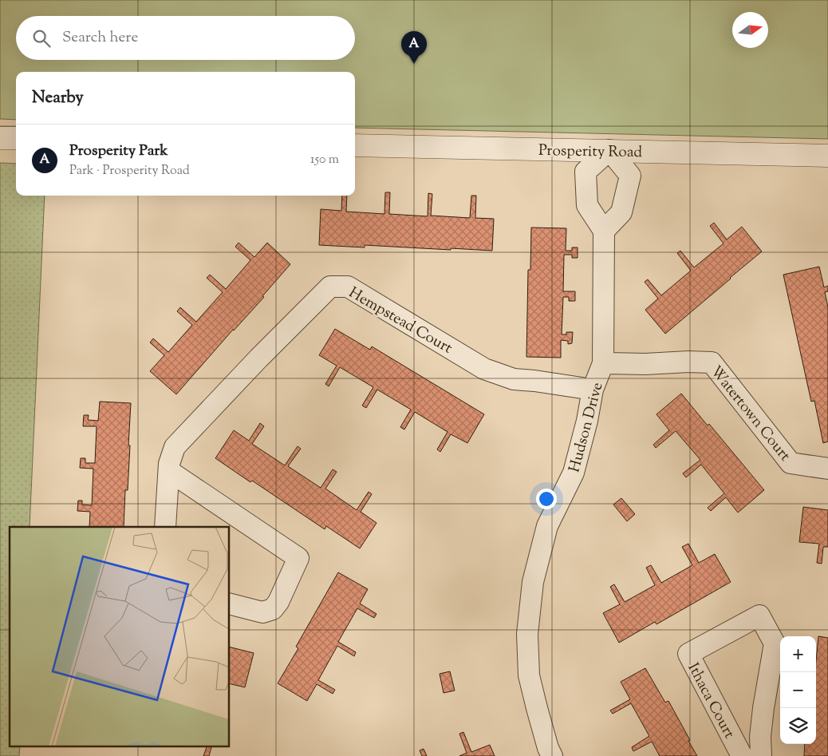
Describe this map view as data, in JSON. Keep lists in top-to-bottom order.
{
  "streets": {
    "street": [
      "Prosperity Road",
      "Hempstead Court",
      "Watertown Court",
      "Hudson Drive",
      "Ithaca Court"
    ]
  },
  "crossings": [
    ["Hempstead Court", "Hudson Drive"],
    ["Watertown Court", "Hudson Drive"]
  ],
  "north": "right",
  "page": {
    "search": "Search here",
    "pins": "A",
    "heading": "Nearby",
    "list": [
      {
        "mark": "A",
        "name": "Prosperity Park",
        "note": "Park · Prosperity Road",
        "value": "150 m"
      }
    ],
    "map_buttons": ["+", "−"]
  }
}
